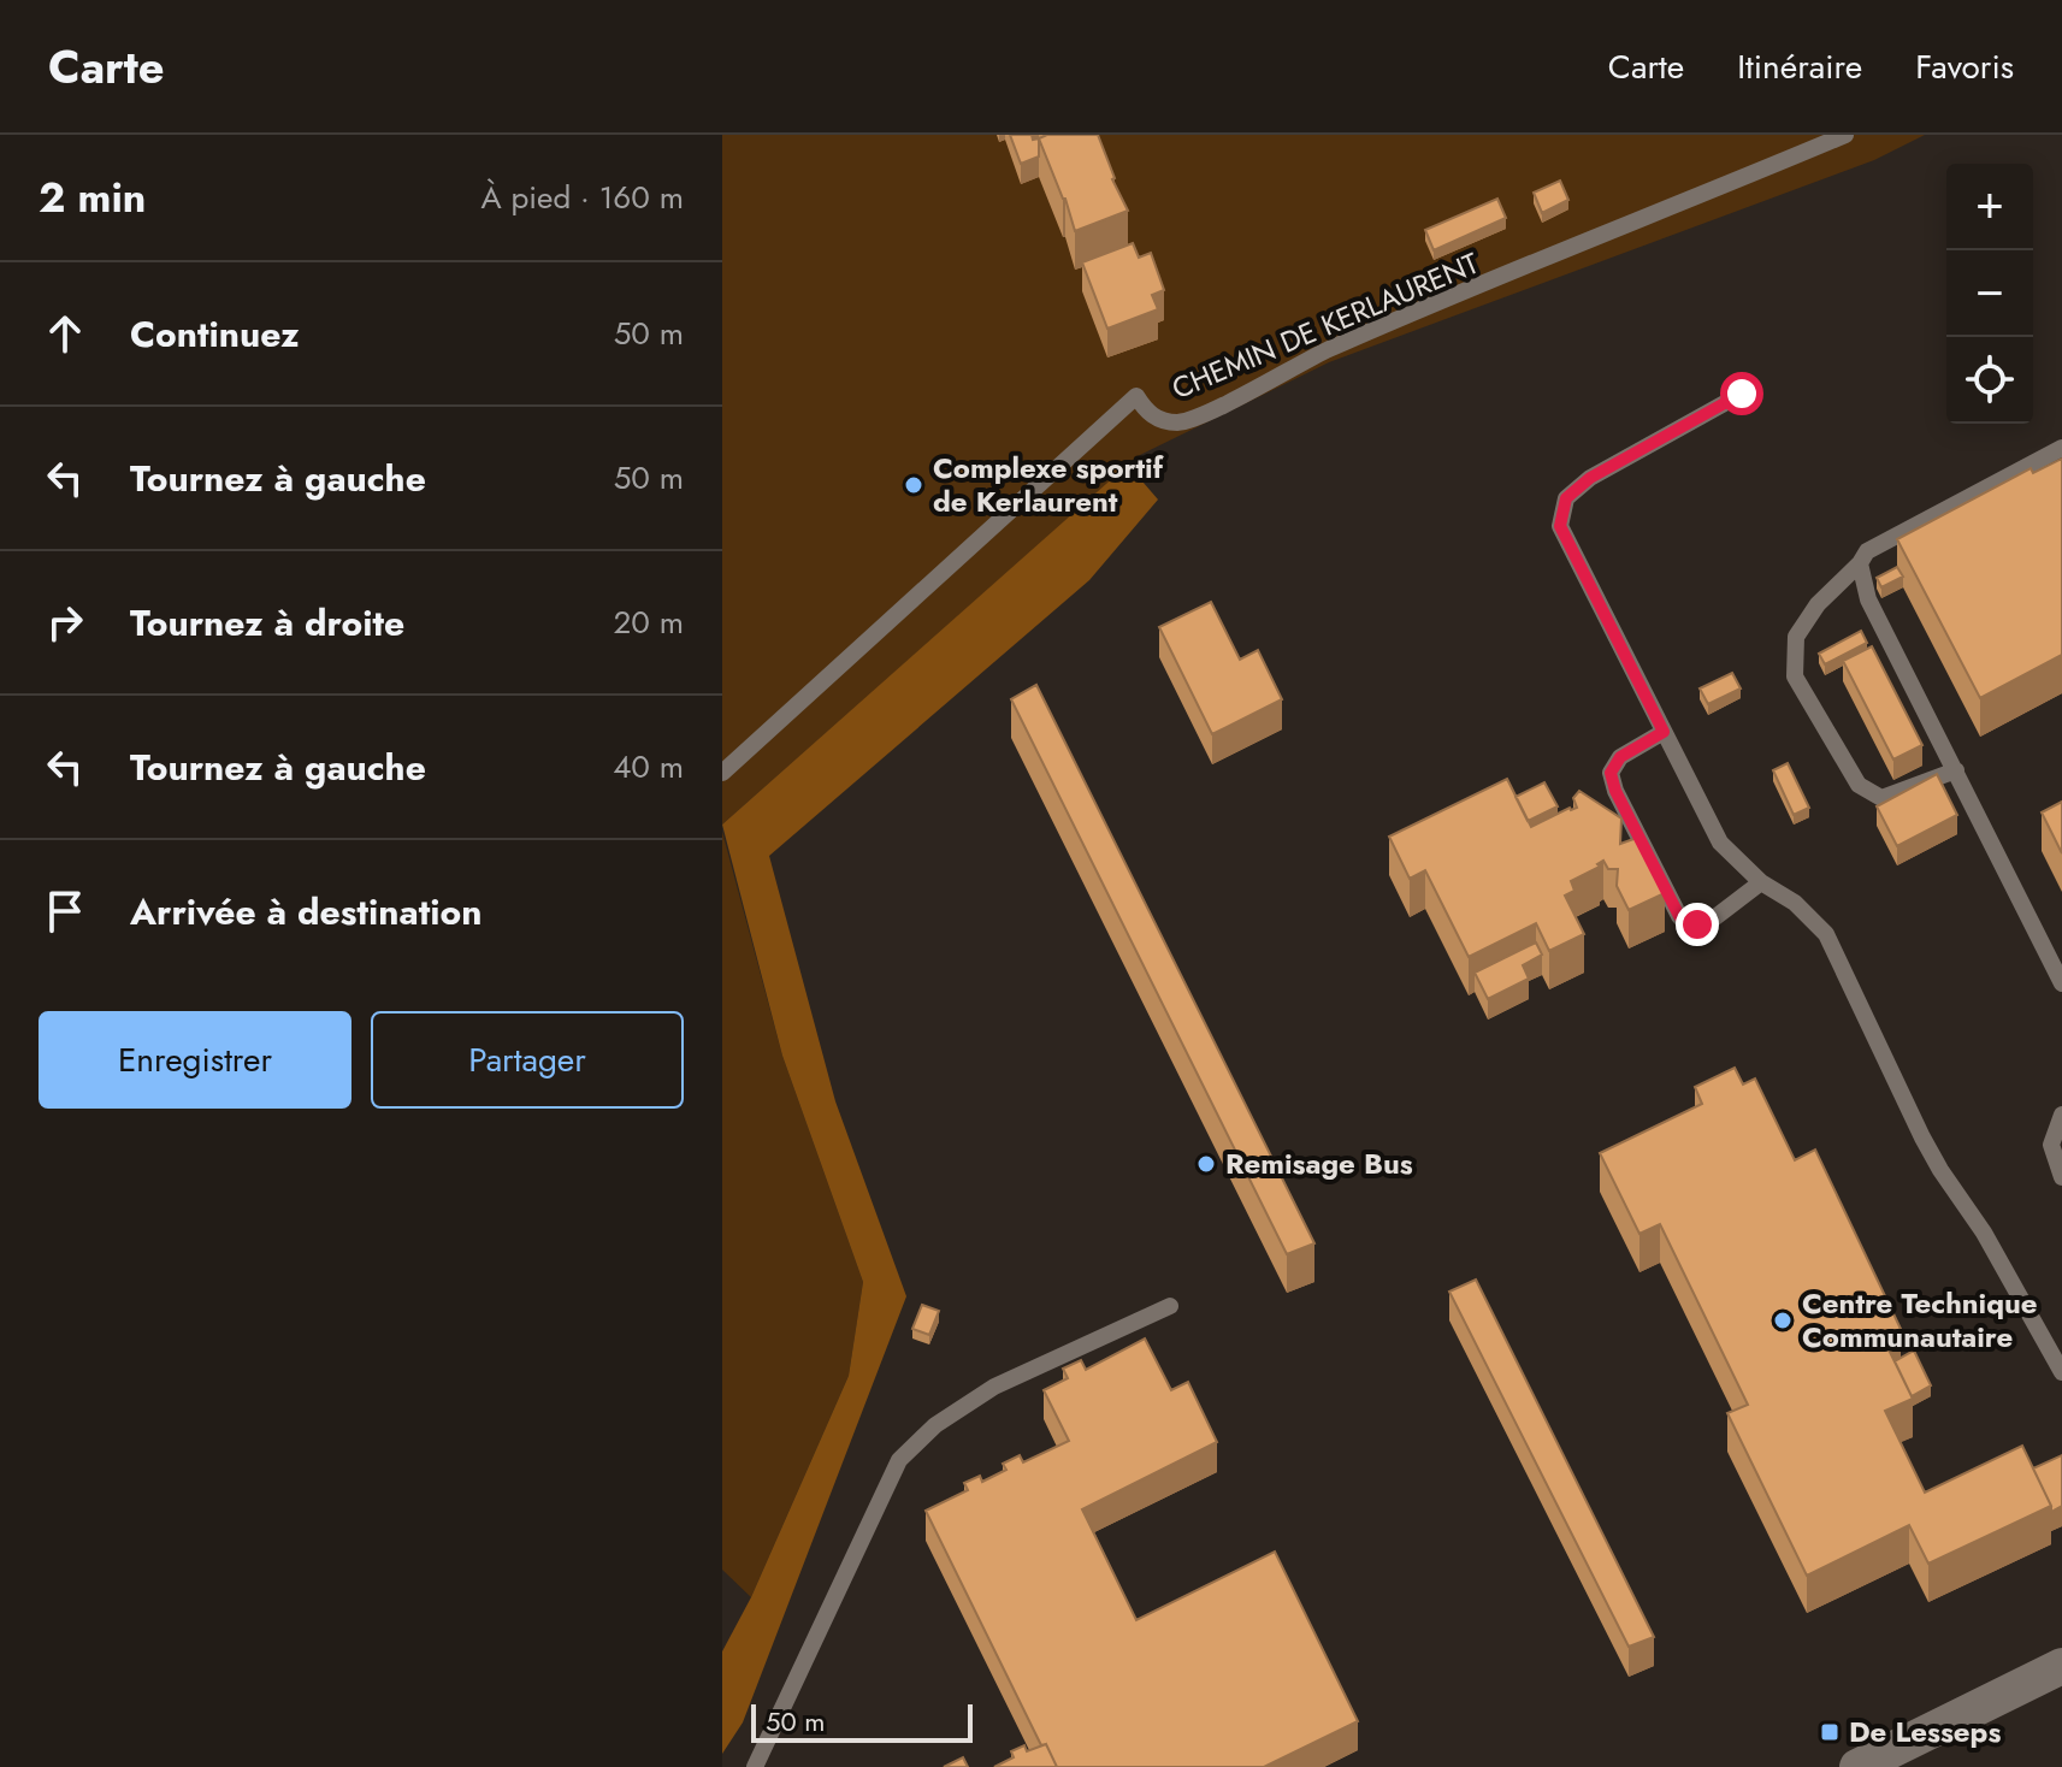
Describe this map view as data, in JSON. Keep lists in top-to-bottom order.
{
  "streets": {
    "lane": ["CHEMIN DE KERLAURENT"]
  },
  "places": {
    "other": ["Complexe sportif de Kerlaurent", "Remisage Bus", "Centre Technique Communautaire"],
    "transit": ["De Lesseps"]
  },
  "scale_bar": "50 m",
  "page": {
    "header": "Carte",
    "nav": ["Carte", "Itinéraire", "Favoris"],
    "heading": ["2 min", "À pied · 160 m"],
    "map_buttons": ["+", "−"],
    "list": [
      ["Continuez", "50 m"],
      ["Tournez à gauche", "50 m"],
      ["Tournez à droite", "20 m"],
      ["Tournez à gauche", "40 m"],
      "Arrivée à destination"
    ],
    "buttons": ["Enregistrer", "Partager"],
    "scale": "50 m"
  }
}
